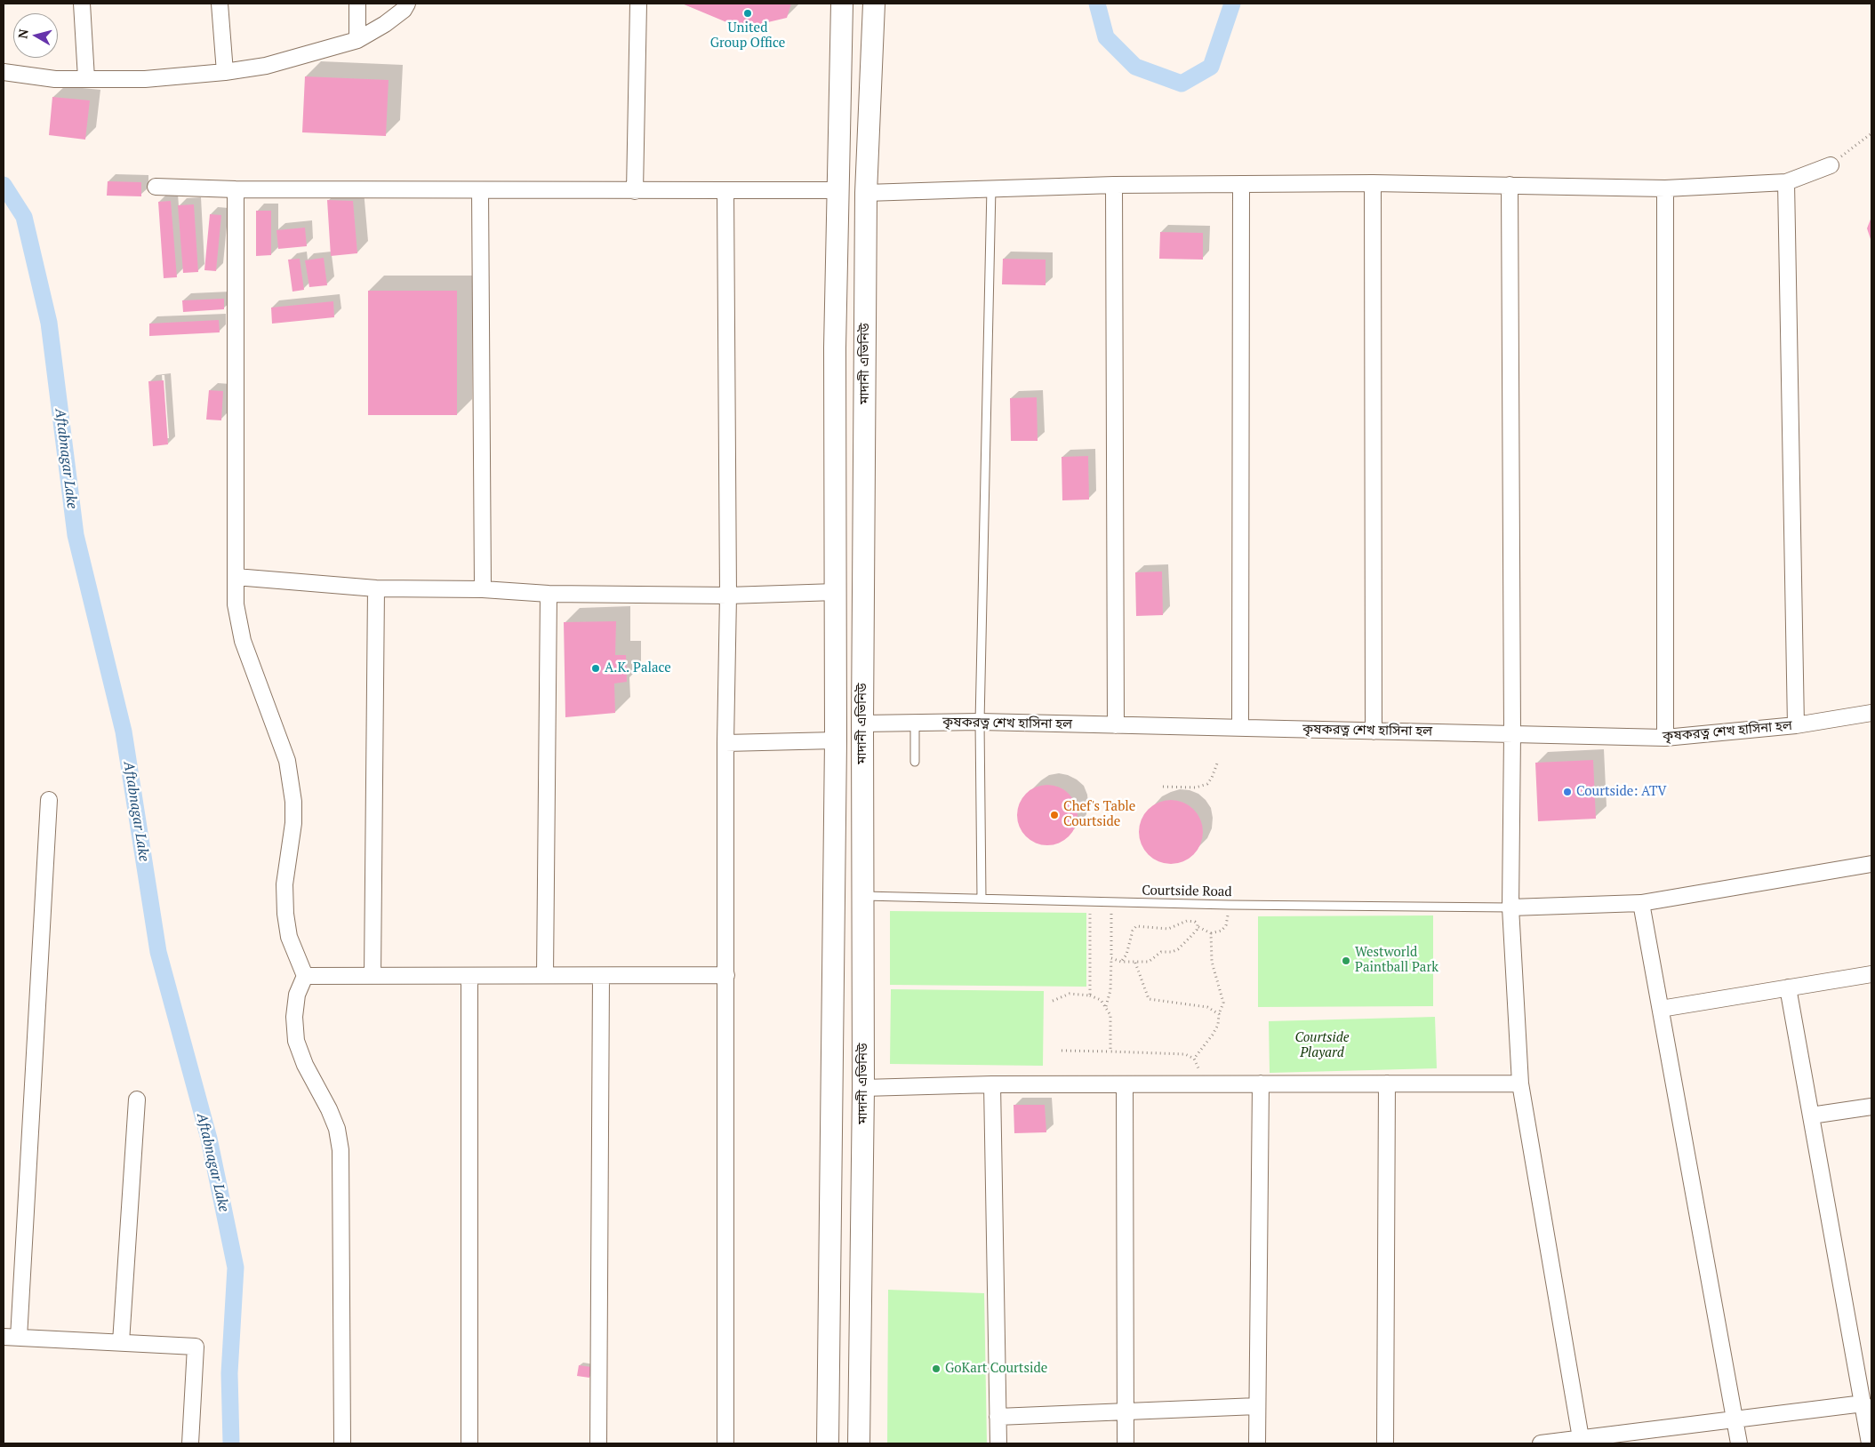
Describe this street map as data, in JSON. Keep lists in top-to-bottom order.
{
  "streets": {
    "main road": ["মাদানী এভিনিউ"],
    "street": ["কৃষকরত্ন শেখ হাসিনা হল"],
    "lane": ["Courtside Road"]
  },
  "crossings": [
    ["মাদানী এভিনিউ", "কৃষকরত্ন শেখ হাসিনা হল"],
    ["মাদানী এভিনিউ", "Courtside Road"]
  ],
  "water": ["Aftabnagar Lake"],
  "parks": ["Courtside Playard"],
  "places": [
    "United Group Office",
    "A.K. Palace",
    "Courtside: ATV",
    "Chef's Table Courtside",
    "Westworld Paintball Park",
    "GoKart Courtside"
  ],
  "north": "left"
}
